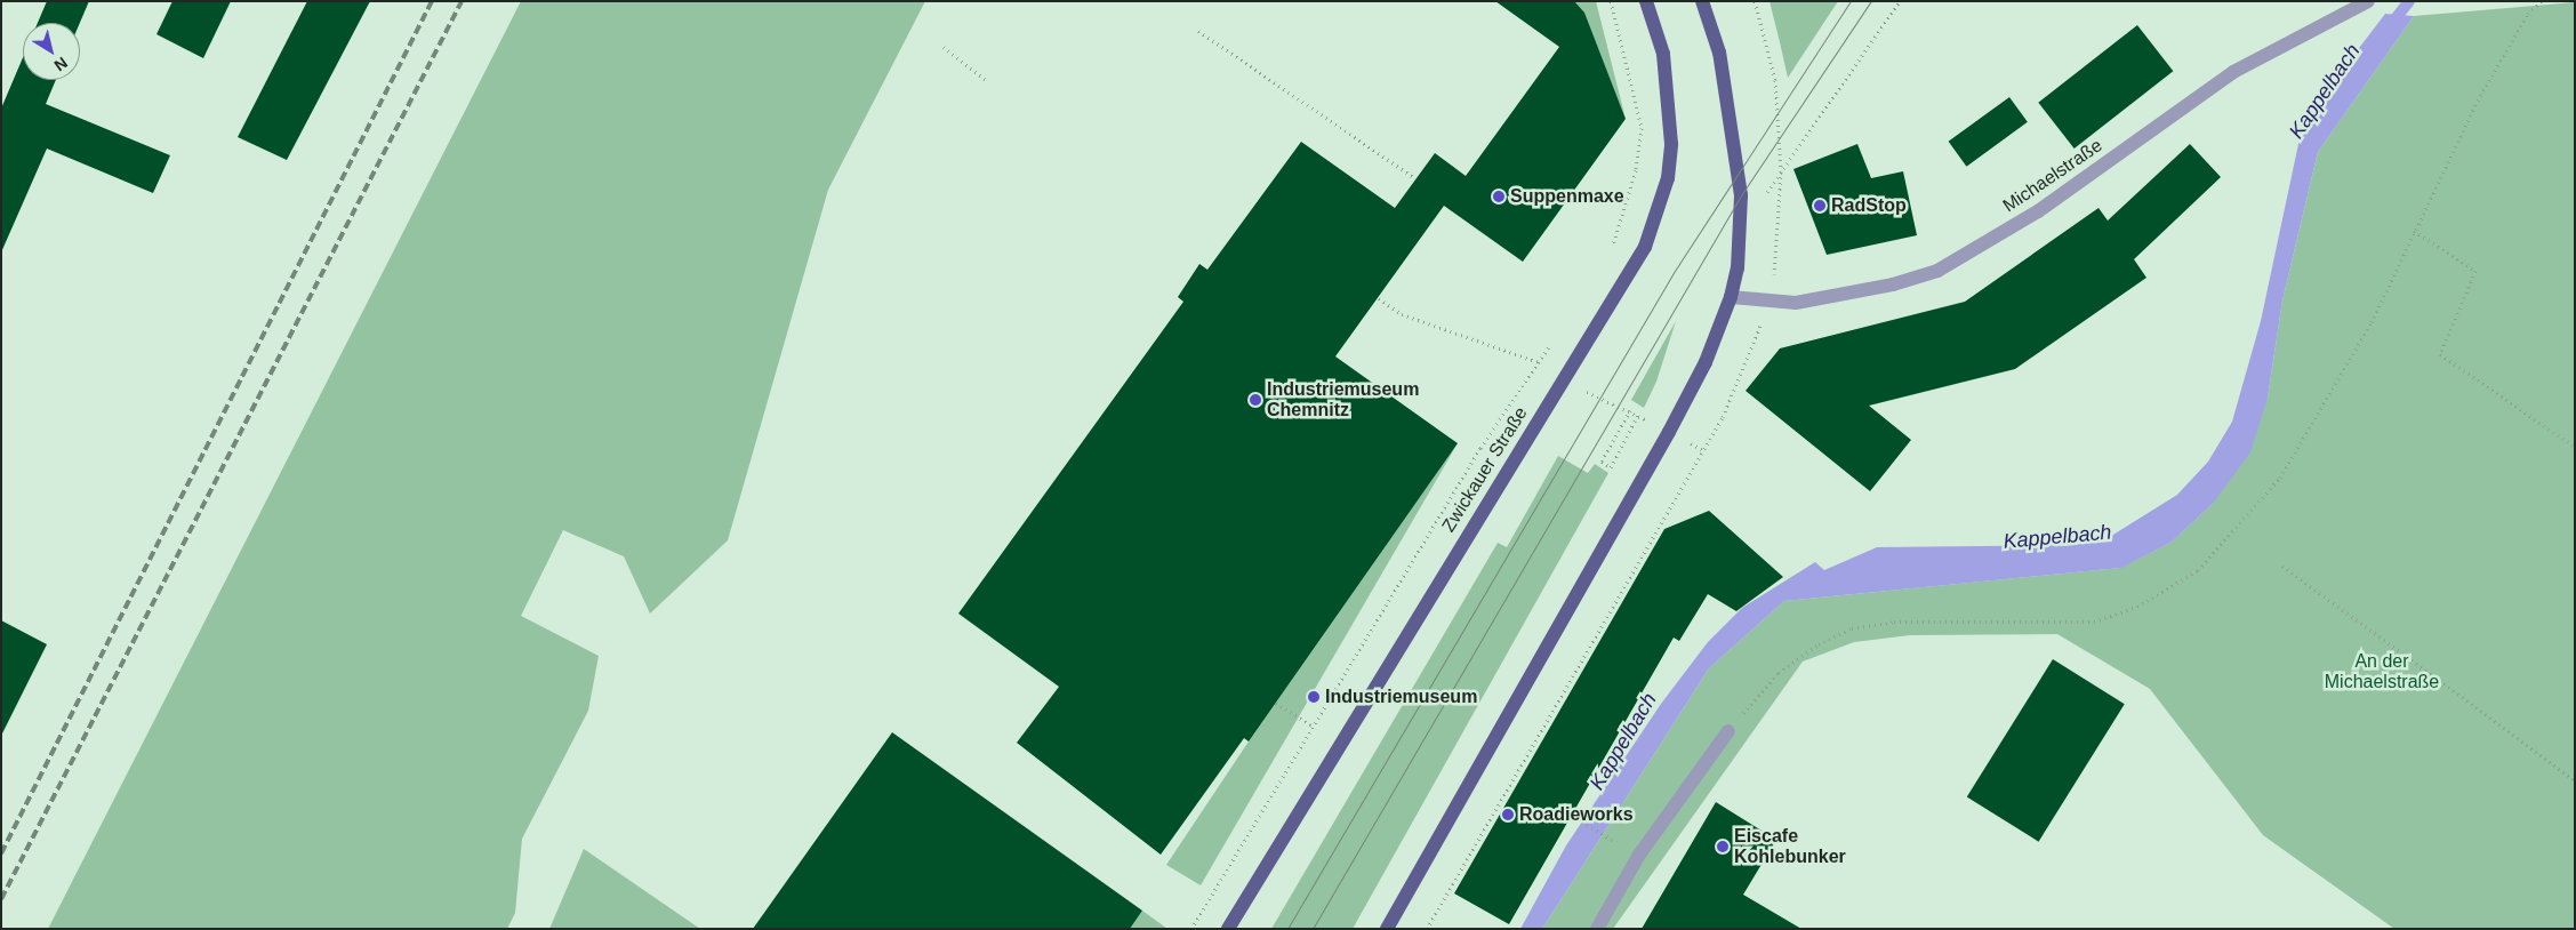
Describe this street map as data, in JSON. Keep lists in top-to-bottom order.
{
  "streets": {
    "main road": ["Zwickauer Straße"],
    "street": ["Michaelstraße"]
  },
  "water": ["Kappelbach"],
  "parks": ["An der Michaelstraße"],
  "places": [
    "Suppenmaxe",
    "RadStop",
    "Industriemuseum Chemnitz",
    "Industriemuseum",
    "Roadieworks",
    "Eiscafe Kohlebunker"
  ],
  "north": "bottom right"
}
